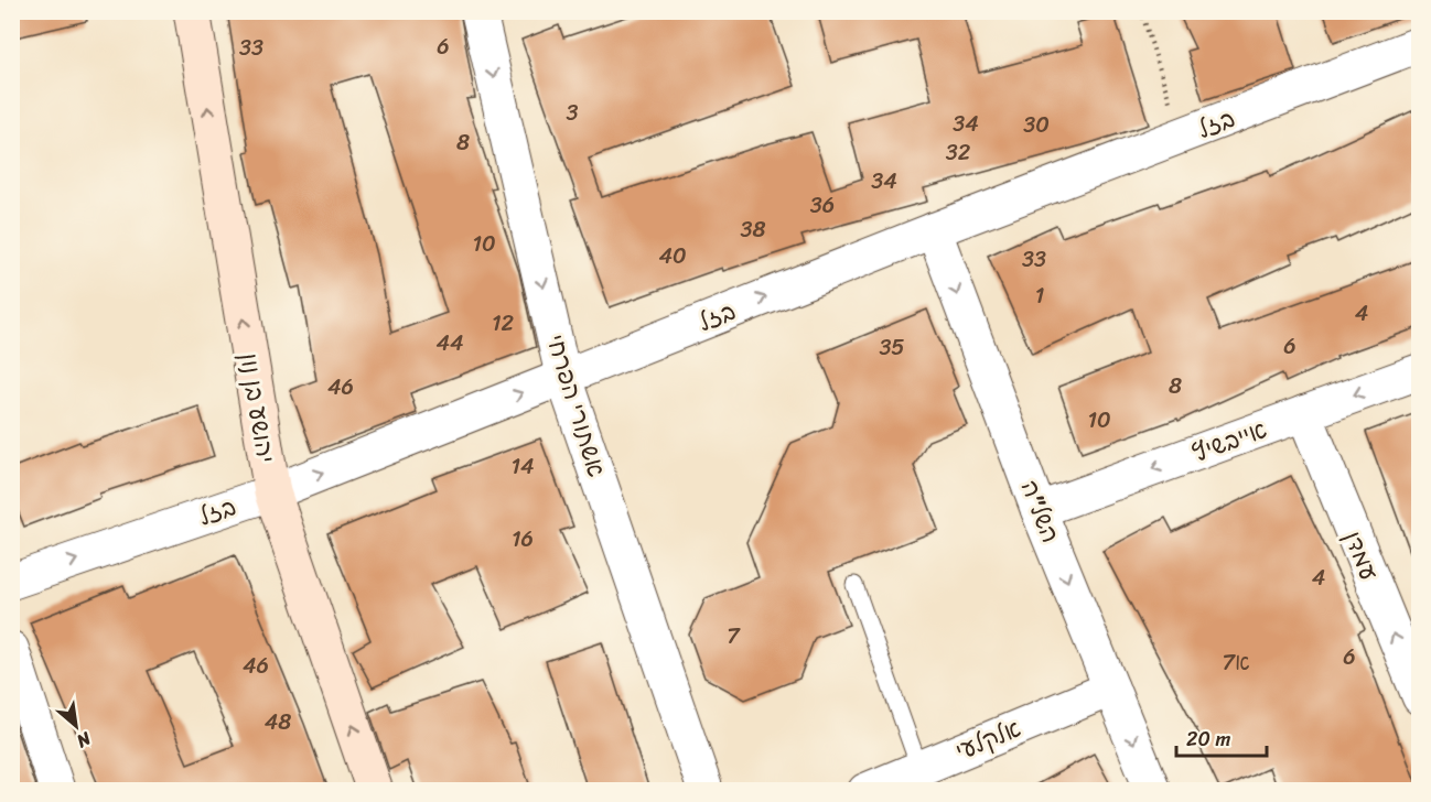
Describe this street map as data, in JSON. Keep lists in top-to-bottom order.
{
  "streets": {
    "street": [
      "בזל",
      "אשתורי הפרחי",
      "יהושע בן נון",
      "אייבשיץ",
      "השל\"ה",
      "עמדן",
      "אלקלעי"
    ]
  },
  "crossings": [
    ["בזל", "אשתורי הפרחי"],
    ["בזל", "יהושע בן נון"],
    ["בזל", "השל\"ה"],
    ["אייבשיץ", "השל\"ה"],
    ["אייבשיץ", "עמדן"],
    ["השל\"ה", "אלקלעי"]
  ],
  "one_way": [
    "בזל",
    "אשתורי הפרחי",
    "יהושע בן נון",
    "אייבשיץ",
    "השל\"ה",
    "עמדן"
  ],
  "house_numbers": [
    "6",
    "33",
    "3",
    "34",
    "30",
    "8",
    "32",
    "34",
    "36",
    "38",
    "10",
    "40",
    "33",
    "1",
    "4",
    "12",
    "44",
    "6",
    "35",
    "8",
    "46",
    "10",
    "14",
    "16",
    "4",
    "7",
    "6",
    "7א",
    "46",
    "48"
  ],
  "scale_bar": "20 m",
  "north": "bottom right"
}
